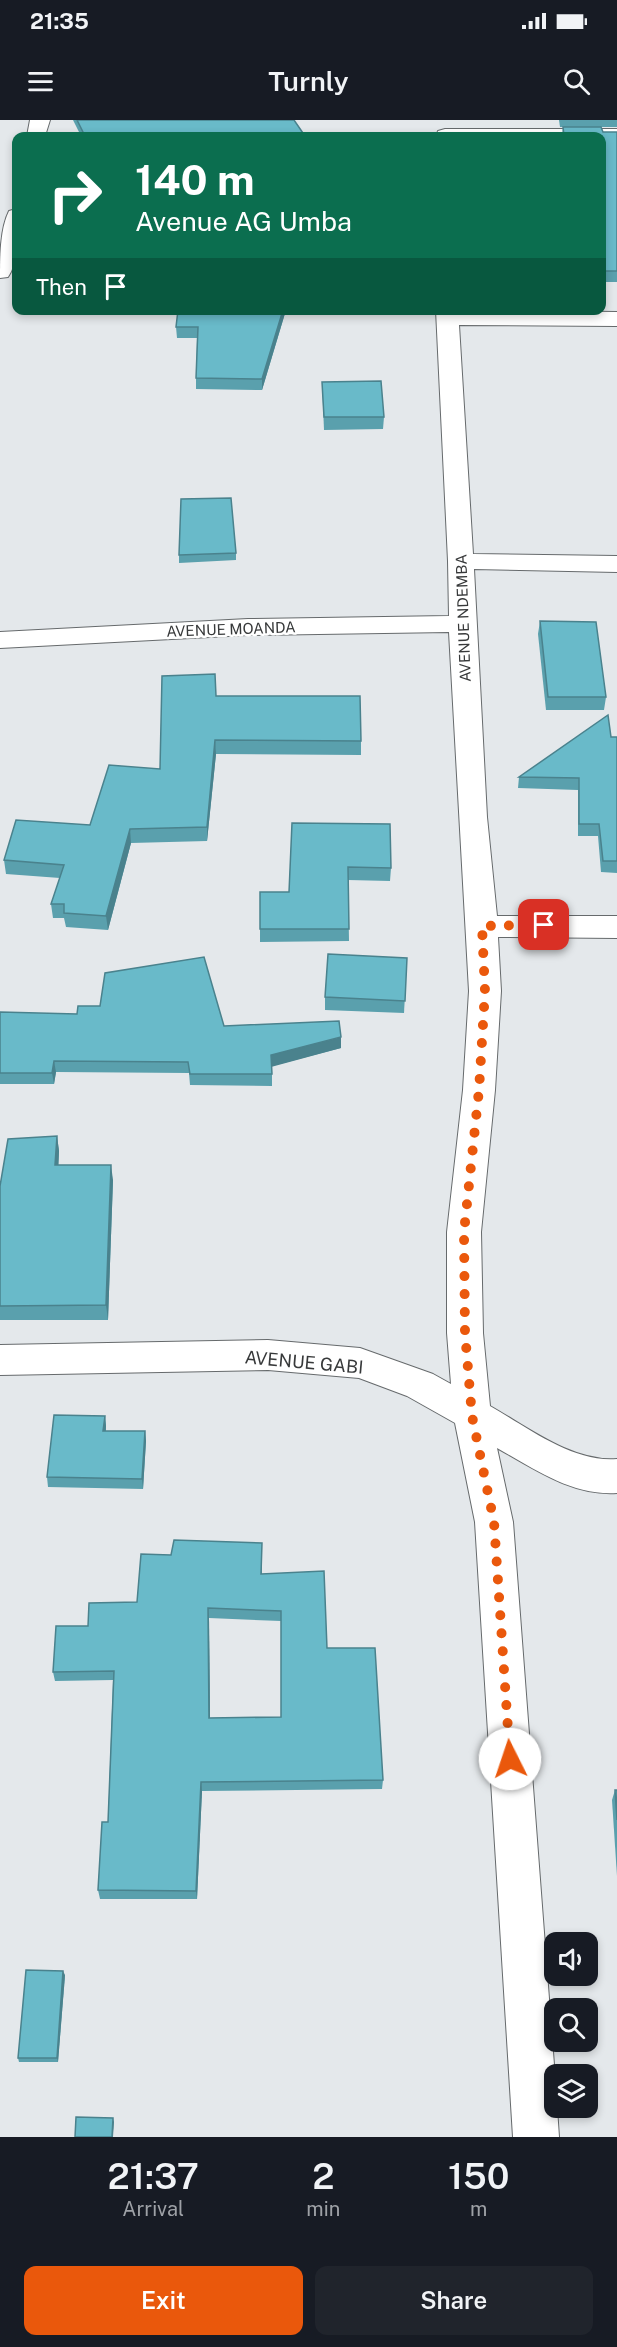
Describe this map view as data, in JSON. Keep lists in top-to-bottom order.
{
  "streets": {
    "street": ["AVENUE NDEMBA", "AVENUE MOANDA", "AVENUE GABI"]
  },
  "crossings": [
    ["AVENUE NDEMBA", "AVENUE MOANDA"],
    ["AVENUE NDEMBA", "AVENUE GABI"]
  ],
  "page": {
    "status": "21:35",
    "header": "Turnly",
    "turn": ["140 m", "Avenue AG Umba"],
    "then": "Then",
    "eta": [
      "21:37",
      "Arrival",
      "2",
      "min",
      "150",
      "m"
    ],
    "buttons": ["Exit", "Share"]
  }
}
